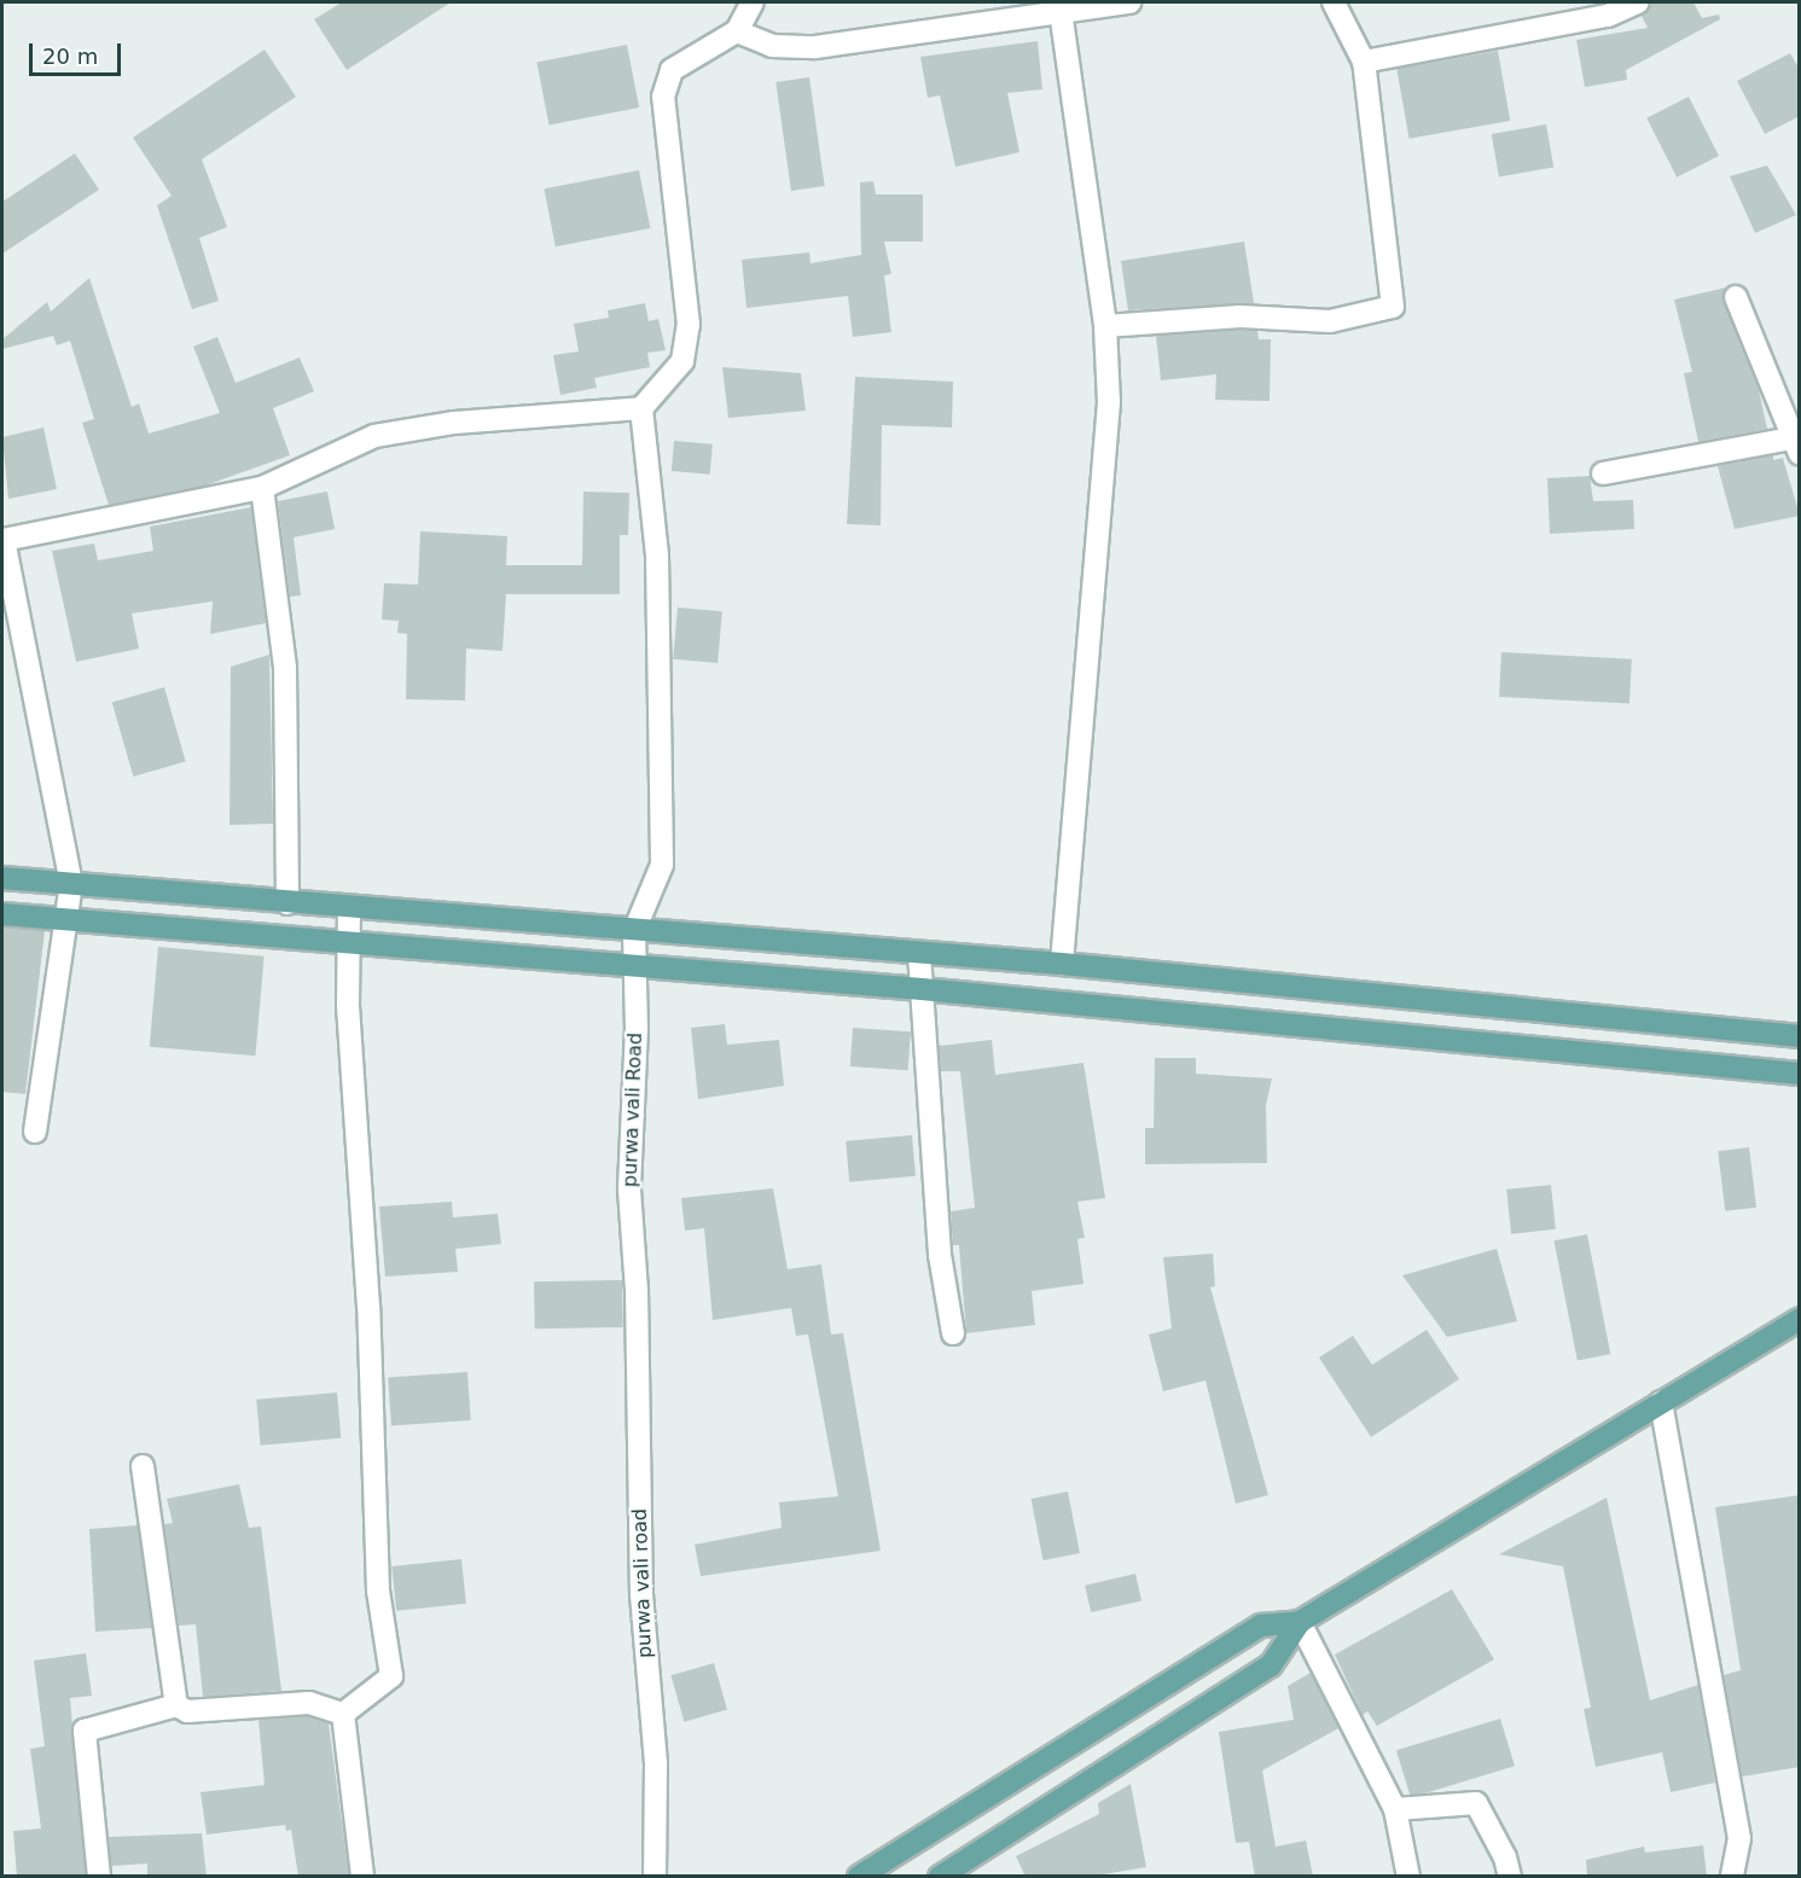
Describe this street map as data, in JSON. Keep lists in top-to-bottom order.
{
  "streets": {
    "street": ["purwa vali Road", "purwa vali road"]
  },
  "crossings": [
    ["purwa vali Road", "purwa vali road"]
  ],
  "scale_bar": "20 m"
}
